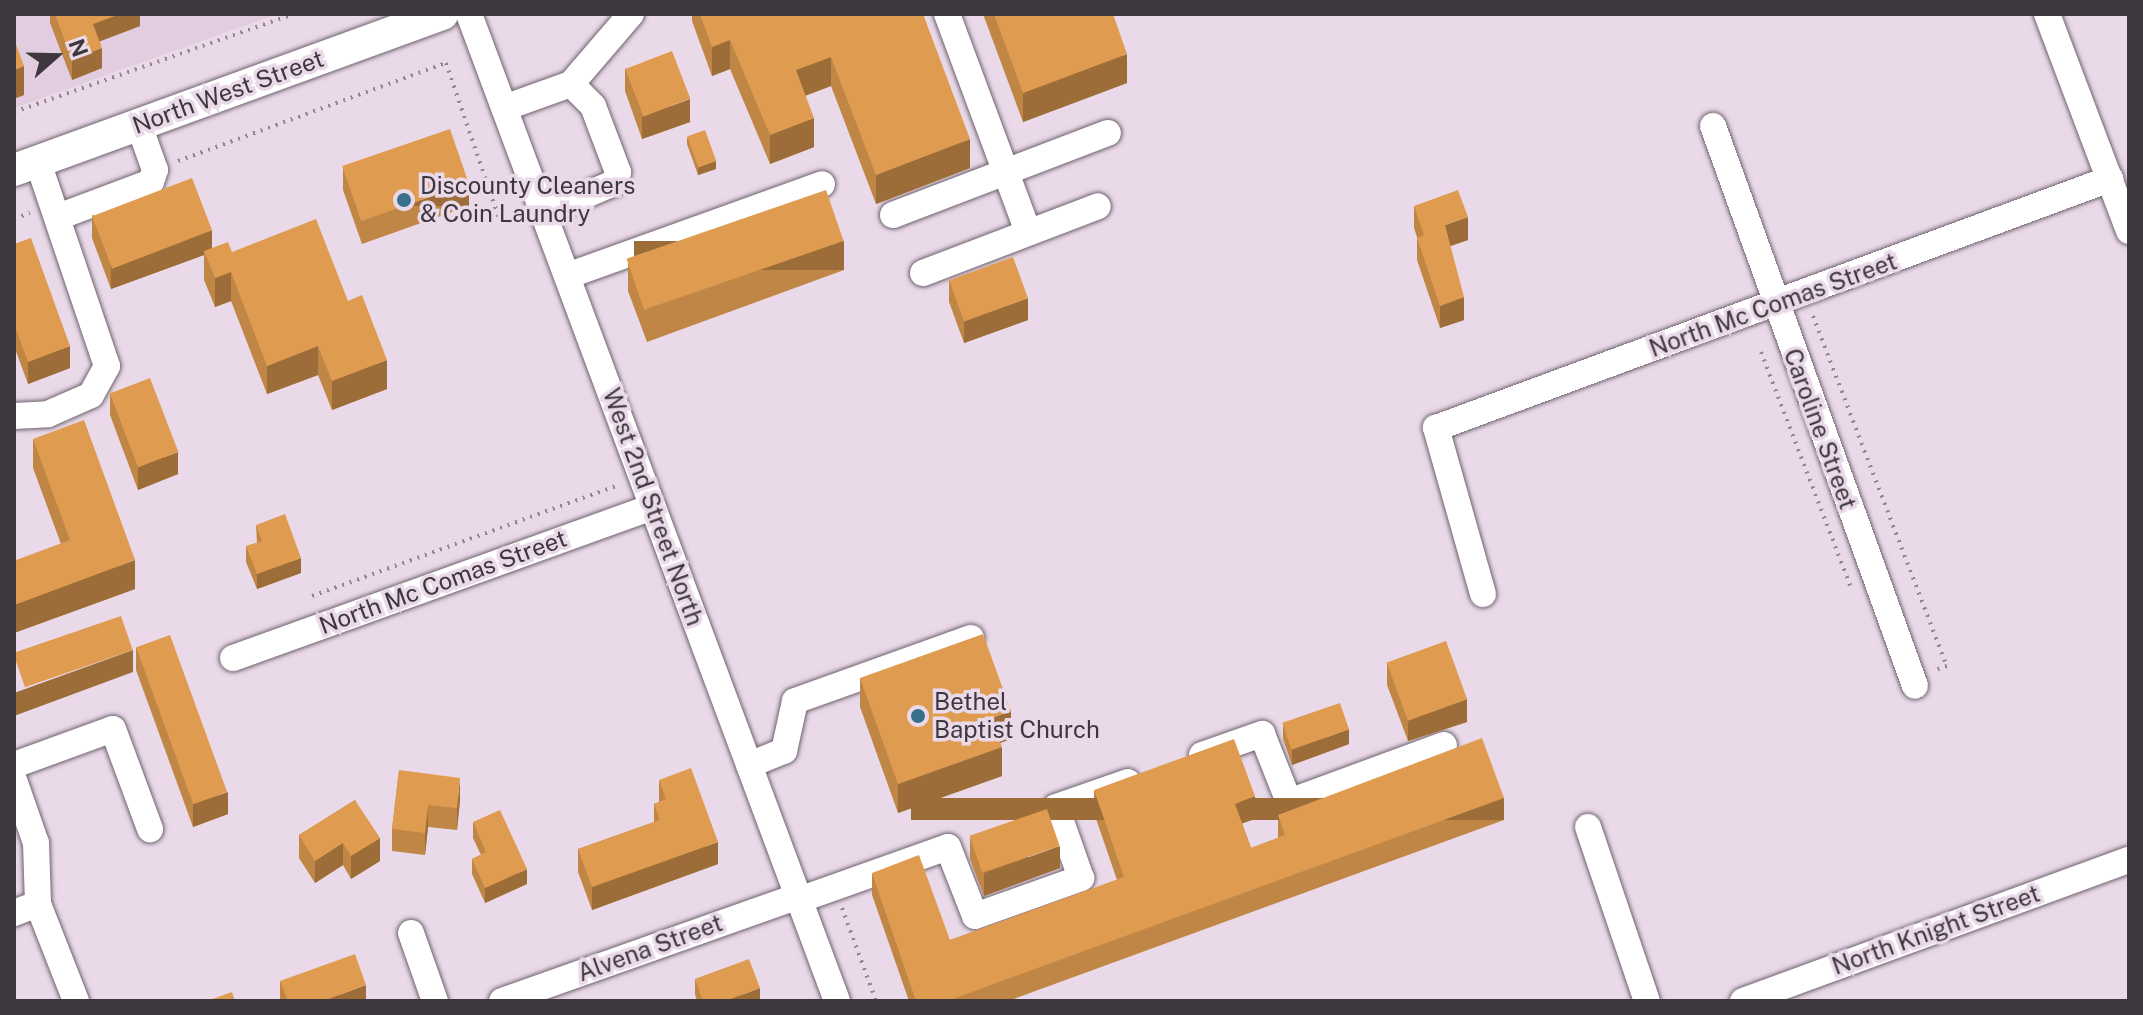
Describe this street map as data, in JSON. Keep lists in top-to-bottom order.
{
  "streets": {
    "main road": ["North West Street"],
    "street": [
      "North Mc Comas Street",
      "Caroline Street",
      "West 2nd Street North",
      "North Knight Street",
      "Alvena Street"
    ]
  },
  "crossings": [
    ["North Mc Comas Street", "Caroline Street"],
    ["North Mc Comas Street", "West 2nd Street North"],
    ["West 2nd Street North", "Alvena Street"]
  ],
  "places": ["Discounty Cleaners & Coin Laundry", "Bethel Baptist Church"],
  "north": "right"
}
